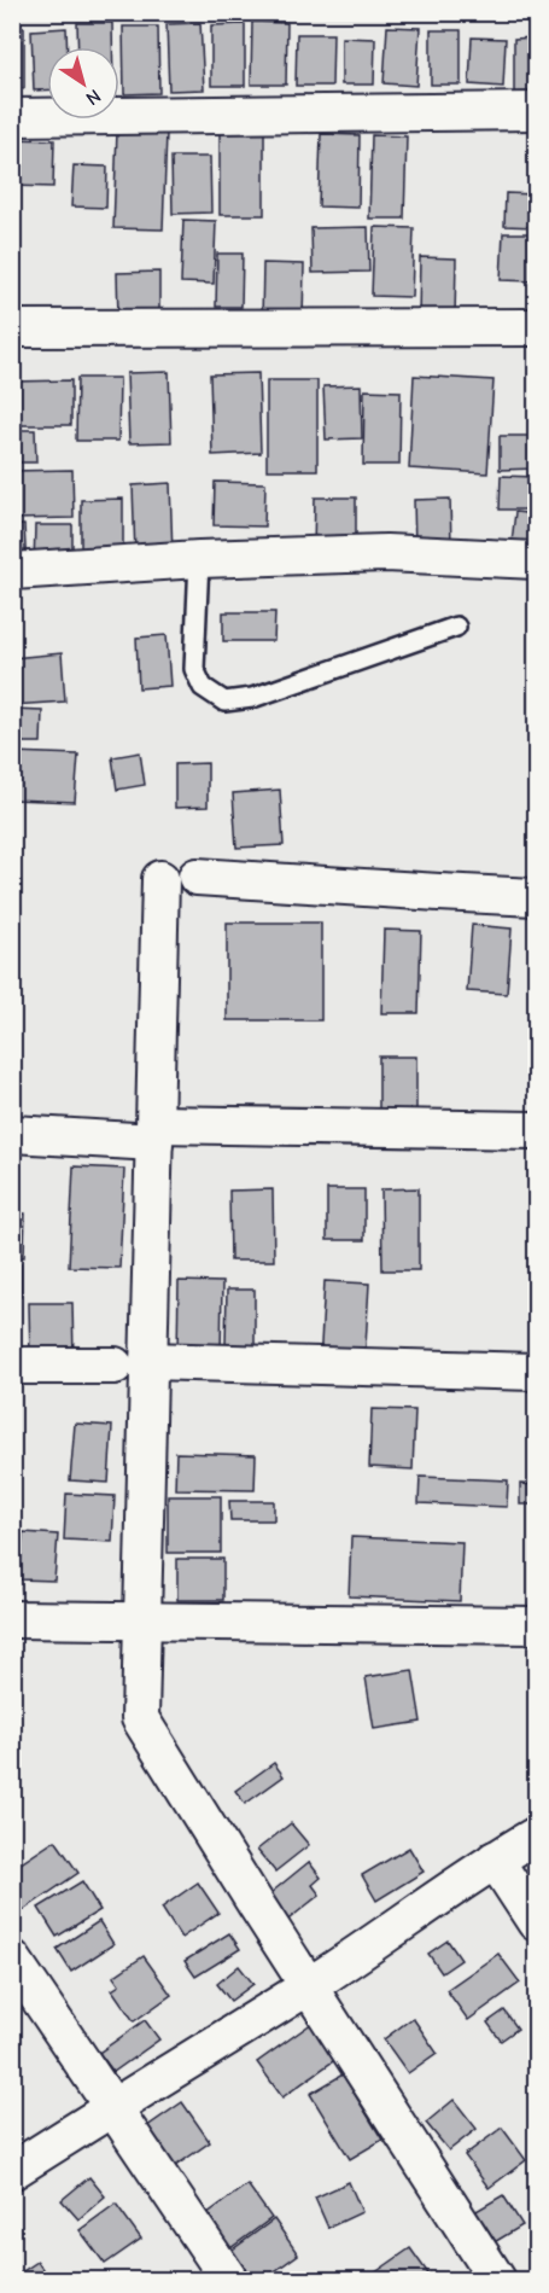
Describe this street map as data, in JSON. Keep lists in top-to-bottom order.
{
  "north": "bottom right"
}
